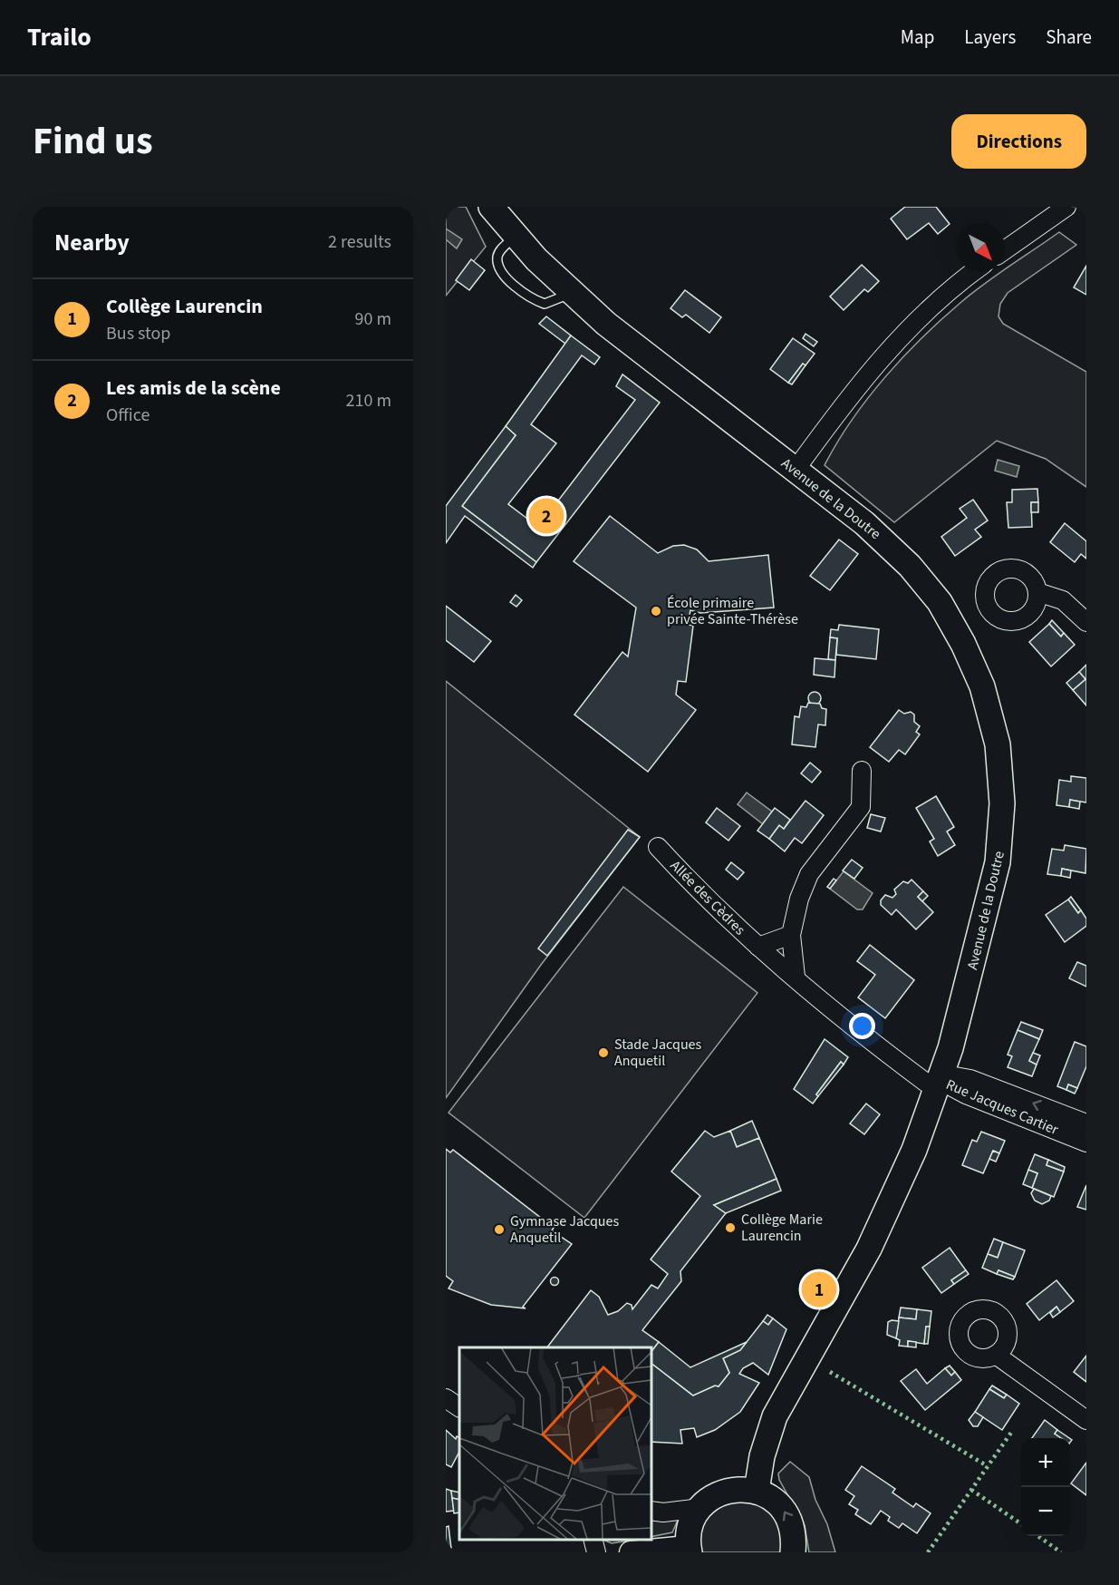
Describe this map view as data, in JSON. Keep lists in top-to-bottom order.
{
  "streets": {
    "main road": ["Avenue de la Doutre"],
    "street": ["Allée des Cèdres", "Rue Jacques Cartier"]
  },
  "crossings": [
    ["Avenue de la Doutre", "Allée des Cèdres"],
    ["Avenue de la Doutre", "Rue Jacques Cartier"],
    ["Allée des Cèdres", "Rue Jacques Cartier"]
  ],
  "places": [
    "École primaire privée Sainte-Thérèse",
    "Stade Jacques Anquetil",
    "Collège Marie Laurencin",
    "Gymnase Jacques Anquetil"
  ],
  "north": "bottom right",
  "page": {
    "header": "Trailo",
    "nav": ["Map", "Layers", "Share"],
    "title": "Find us",
    "buttons": "Directions",
    "heading": ["Nearby", "2 results"],
    "list": [
      {
        "mark": "1",
        "name": "Collège Laurencin",
        "note": "Bus stop",
        "value": "90 m"
      },
      {
        "mark": "2",
        "name": "Les amis de la scène",
        "note": "Office",
        "value": "210 m"
      }
    ],
    "pins": ["2", "1"],
    "map_buttons": ["+", "−"]
  }
}
